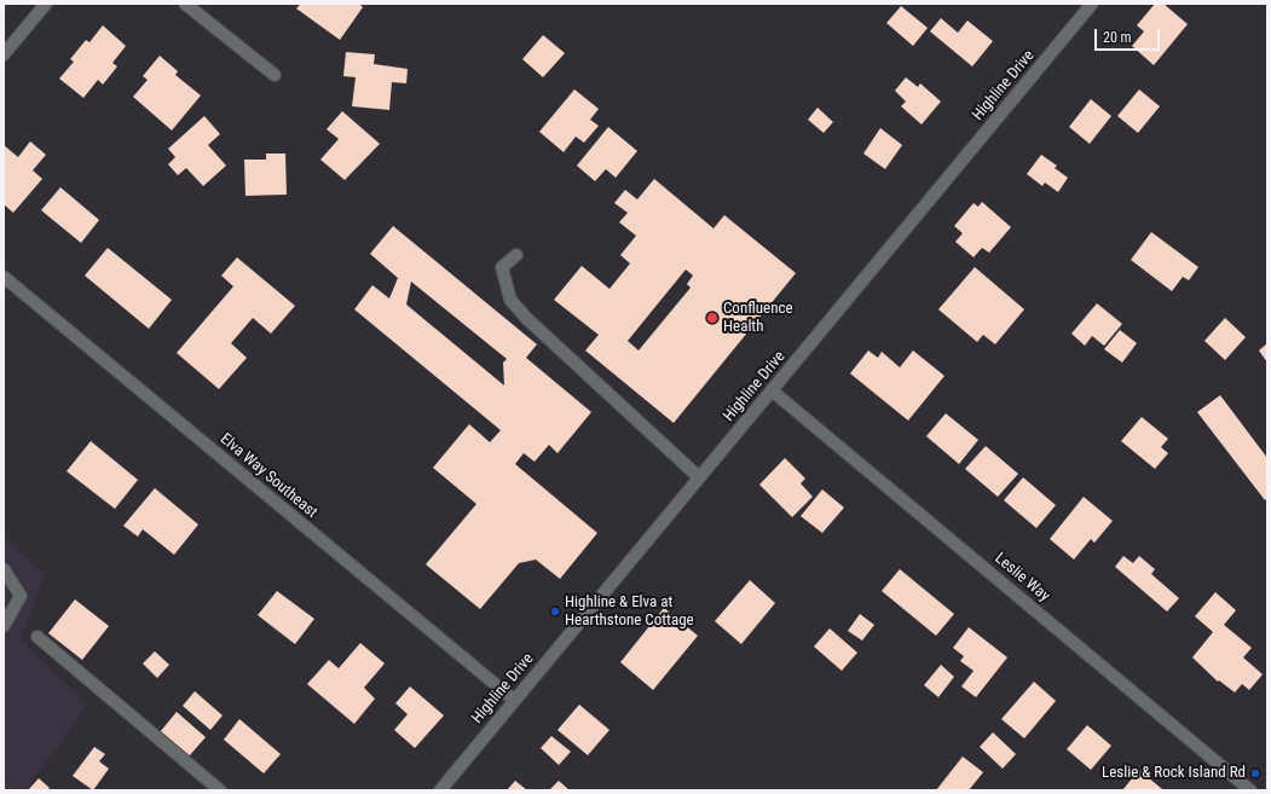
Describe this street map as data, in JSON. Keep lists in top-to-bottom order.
{
  "streets": {
    "street": ["Highline Drive", "Elva Way Southeast", "Leslie Way"]
  },
  "crossings": [
    ["Highline Drive", "Elva Way Southeast"],
    ["Highline Drive", "Leslie Way"]
  ],
  "places": ["Confluence Health", "Highline & Elva at Hearthstone Cottage", "Leslie & Rock Island Rd"],
  "scale_bar": "20 m"
}
